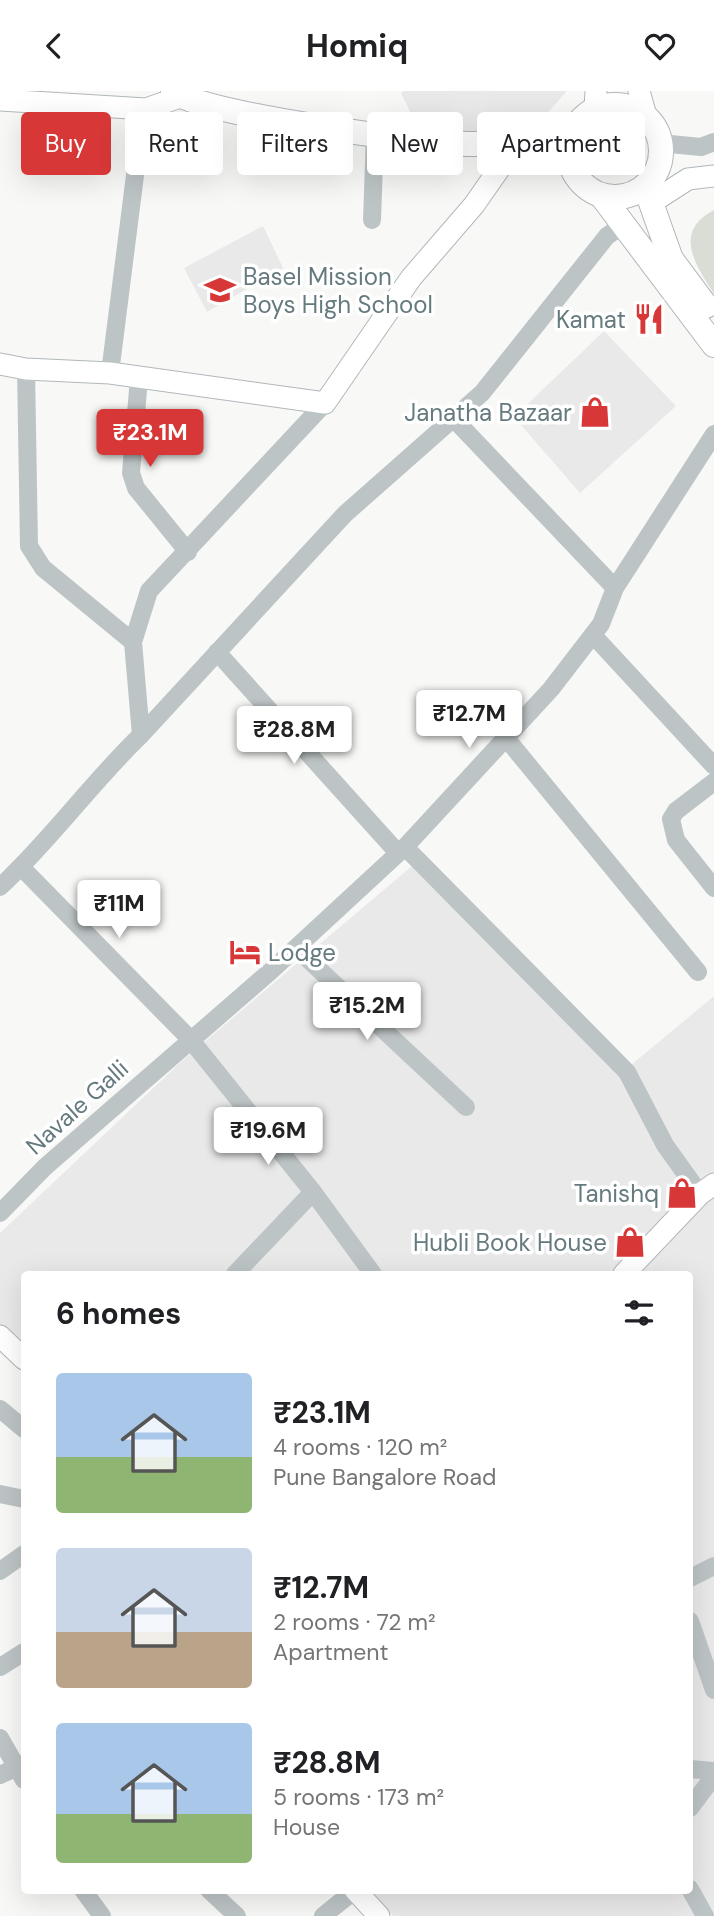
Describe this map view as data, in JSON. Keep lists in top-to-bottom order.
{
  "streets": {
    "street": ["Navale Galli"]
  },
  "places": {
    "school or university": ["Basel Mission Boys High School"],
    "restaurant": ["Kamat"],
    "shop": ["Janatha Bazaar", "Tanishq", "Hubli Book House"],
    "hotel": ["Lodge"]
  },
  "page": {
    "header": "Homiq",
    "chip": [
      "Buy",
      "Rent",
      "Filters",
      "New",
      "Apartment"
    ],
    "price": [
      "₹23.1M",
      "₹12.7M",
      "₹28.8M",
      "₹11M",
      "₹15.2M",
      "₹19.6M"
    ],
    "heading": "6 homes",
    "list": [
      {
        "name": "₹23.1M",
        "note": "4 rooms · 120 m² · Pune Bangalore Road"
      },
      {
        "name": "₹12.7M",
        "note": "2 rooms · 72 m² · Apartment"
      },
      {
        "name": "₹28.8M",
        "note": "5 rooms · 173 m² · House"
      }
    ]
  }
}
